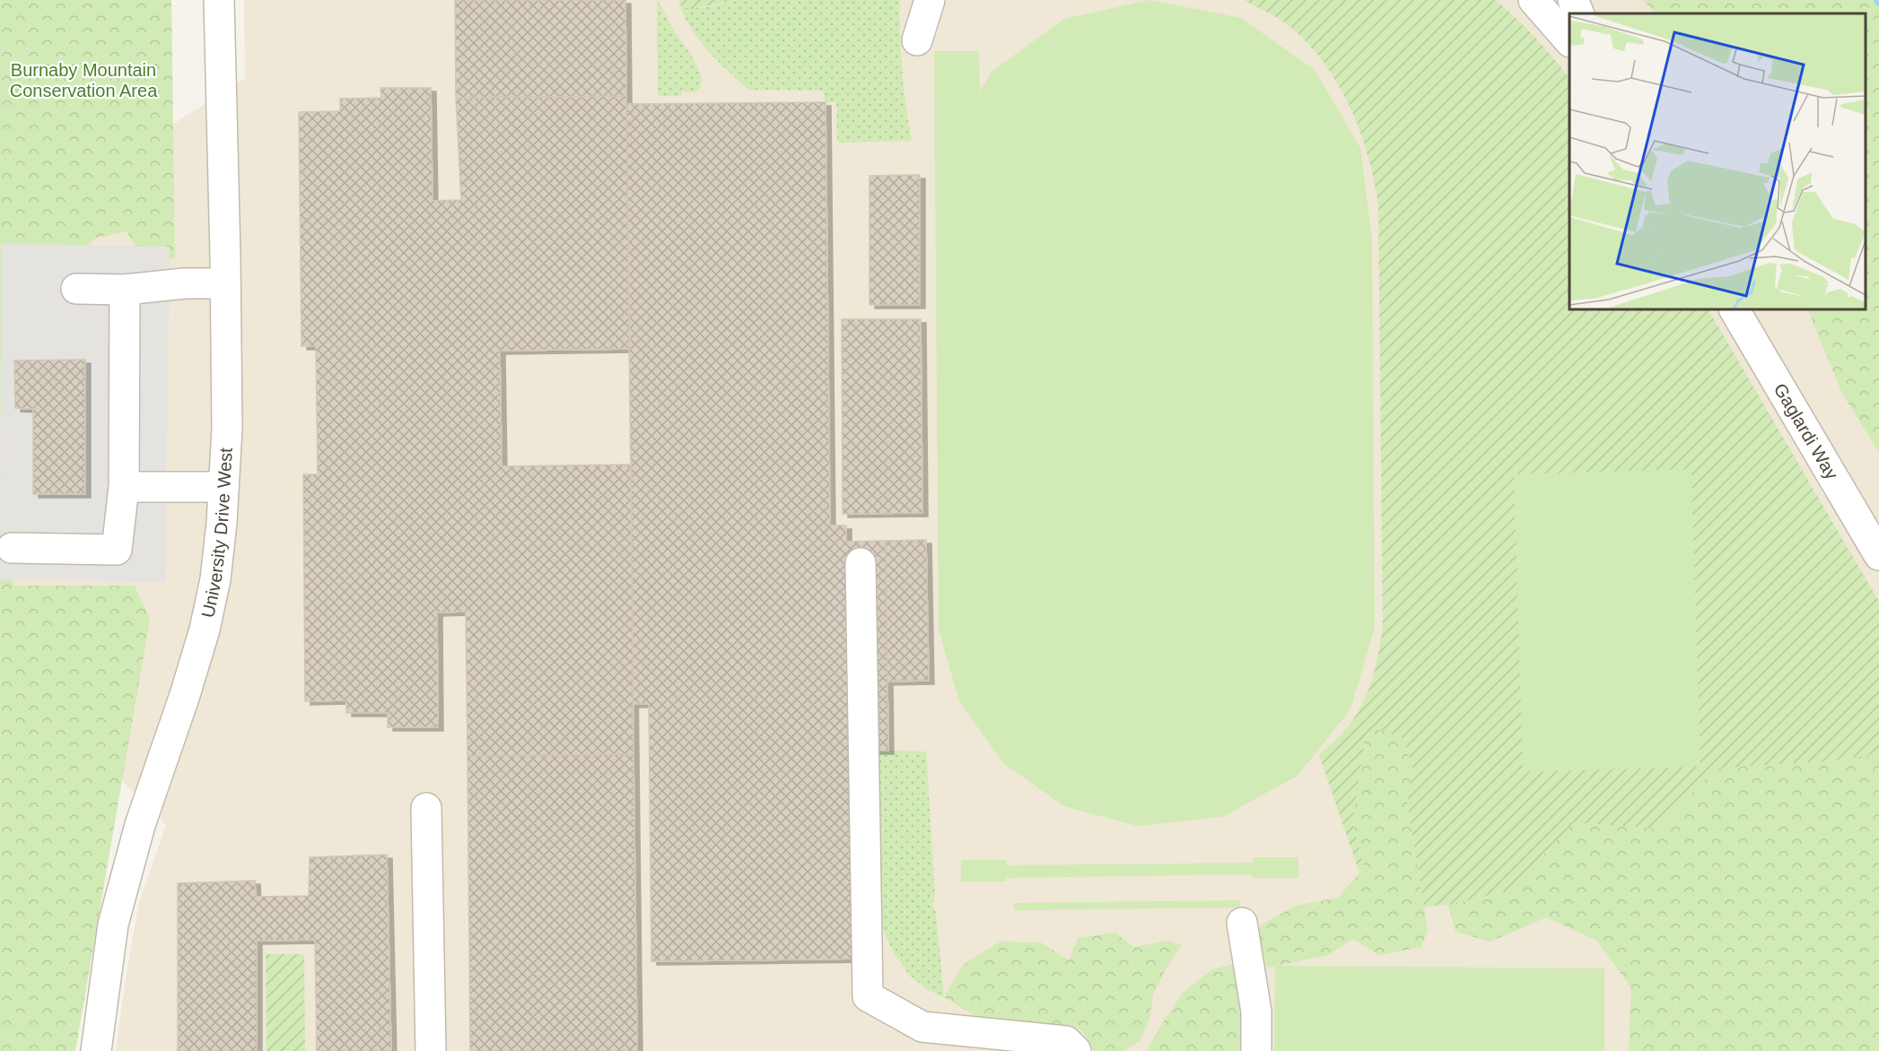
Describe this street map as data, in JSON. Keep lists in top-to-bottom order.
{
  "streets": {
    "street": ["Gaglardi Way", "University Drive West"]
  },
  "parks": ["Burnaby Mountain Conservation Area"]
}
